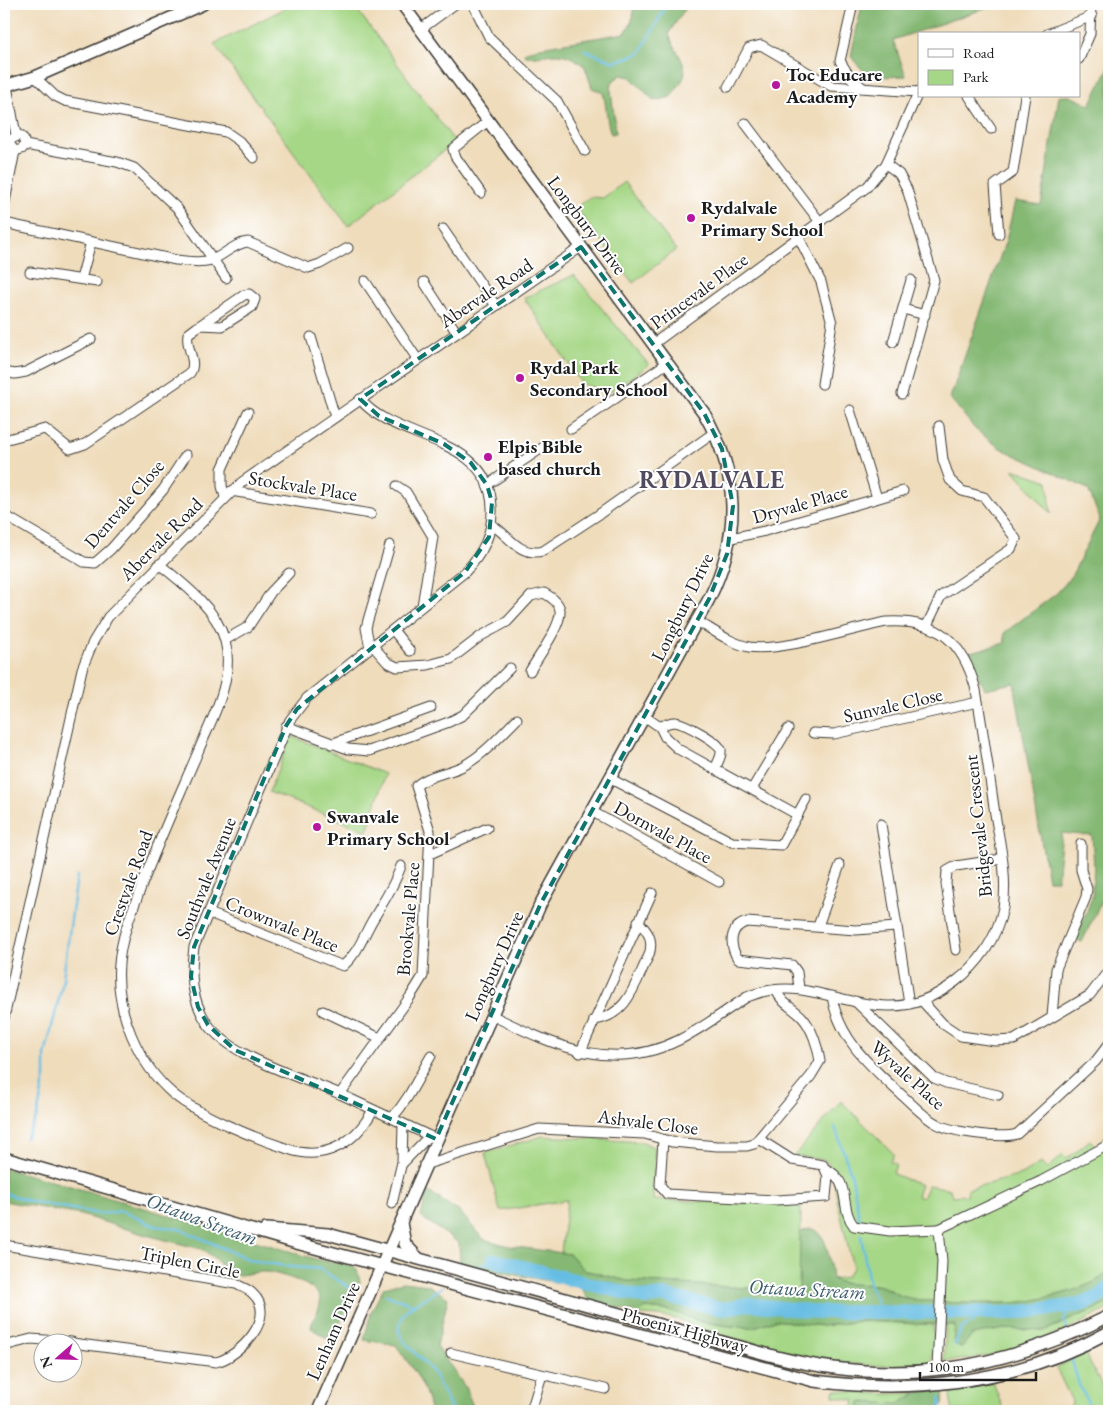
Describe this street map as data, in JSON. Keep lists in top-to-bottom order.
{
  "streets": {
    "main road": ["Longbury Drive", "Phoenix Highway", "Lenham Drive"],
    "street": [
      "Princevale Place",
      "Abervale Road",
      "Stockvale Place",
      "Dentvale Close",
      "Dryvale Place",
      "Sunvale Close",
      "Bridgevale Crescent",
      "Dornvale Place",
      "Southvale Avenue",
      "Crestvale Road",
      "Brookvale Place",
      "Crownvale Place",
      "Wyvale Place",
      "Ashvale Close",
      "Triplen Circle"
    ]
  },
  "crossings": [
    ["Longbury Drive", "Princevale Place"],
    ["Longbury Drive", "Abervale Road"],
    ["Longbury Drive", "Dryvale Place"],
    ["Longbury Drive", "Bridgevale Crescent"],
    ["Longbury Drive", "Dornvale Place"],
    ["Longbury Drive", "Southvale Avenue"],
    ["Longbury Drive", "Ashvale Close"],
    ["Longbury Drive", "Phoenix Highway"],
    ["Longbury Drive", "Lenham Drive"],
    ["Abervale Road", "Stockvale Place"],
    ["Abervale Road", "Southvale Avenue"],
    ["Abervale Road", "Crestvale Road"],
    ["Sunvale Close", "Bridgevale Crescent"],
    ["Bridgevale Crescent", "Wyvale Place"],
    ["Southvale Avenue", "Crestvale Road"],
    ["Southvale Avenue", "Brookvale Place"],
    ["Southvale Avenue", "Crownvale Place"],
    ["Phoenix Highway", "Lenham Drive"]
  ],
  "districts": ["RYDALVALE"],
  "water": ["Ottawa Stream"],
  "places": [
    "Toc Educare Academy",
    "Rydalvale Primary School",
    "Rydal Park Secondary School",
    "Elpis Bible based church",
    "Swanvale Primary School"
  ],
  "legend": ["Road", "Park"],
  "scale_bar": "100 m",
  "north": "left"
}
